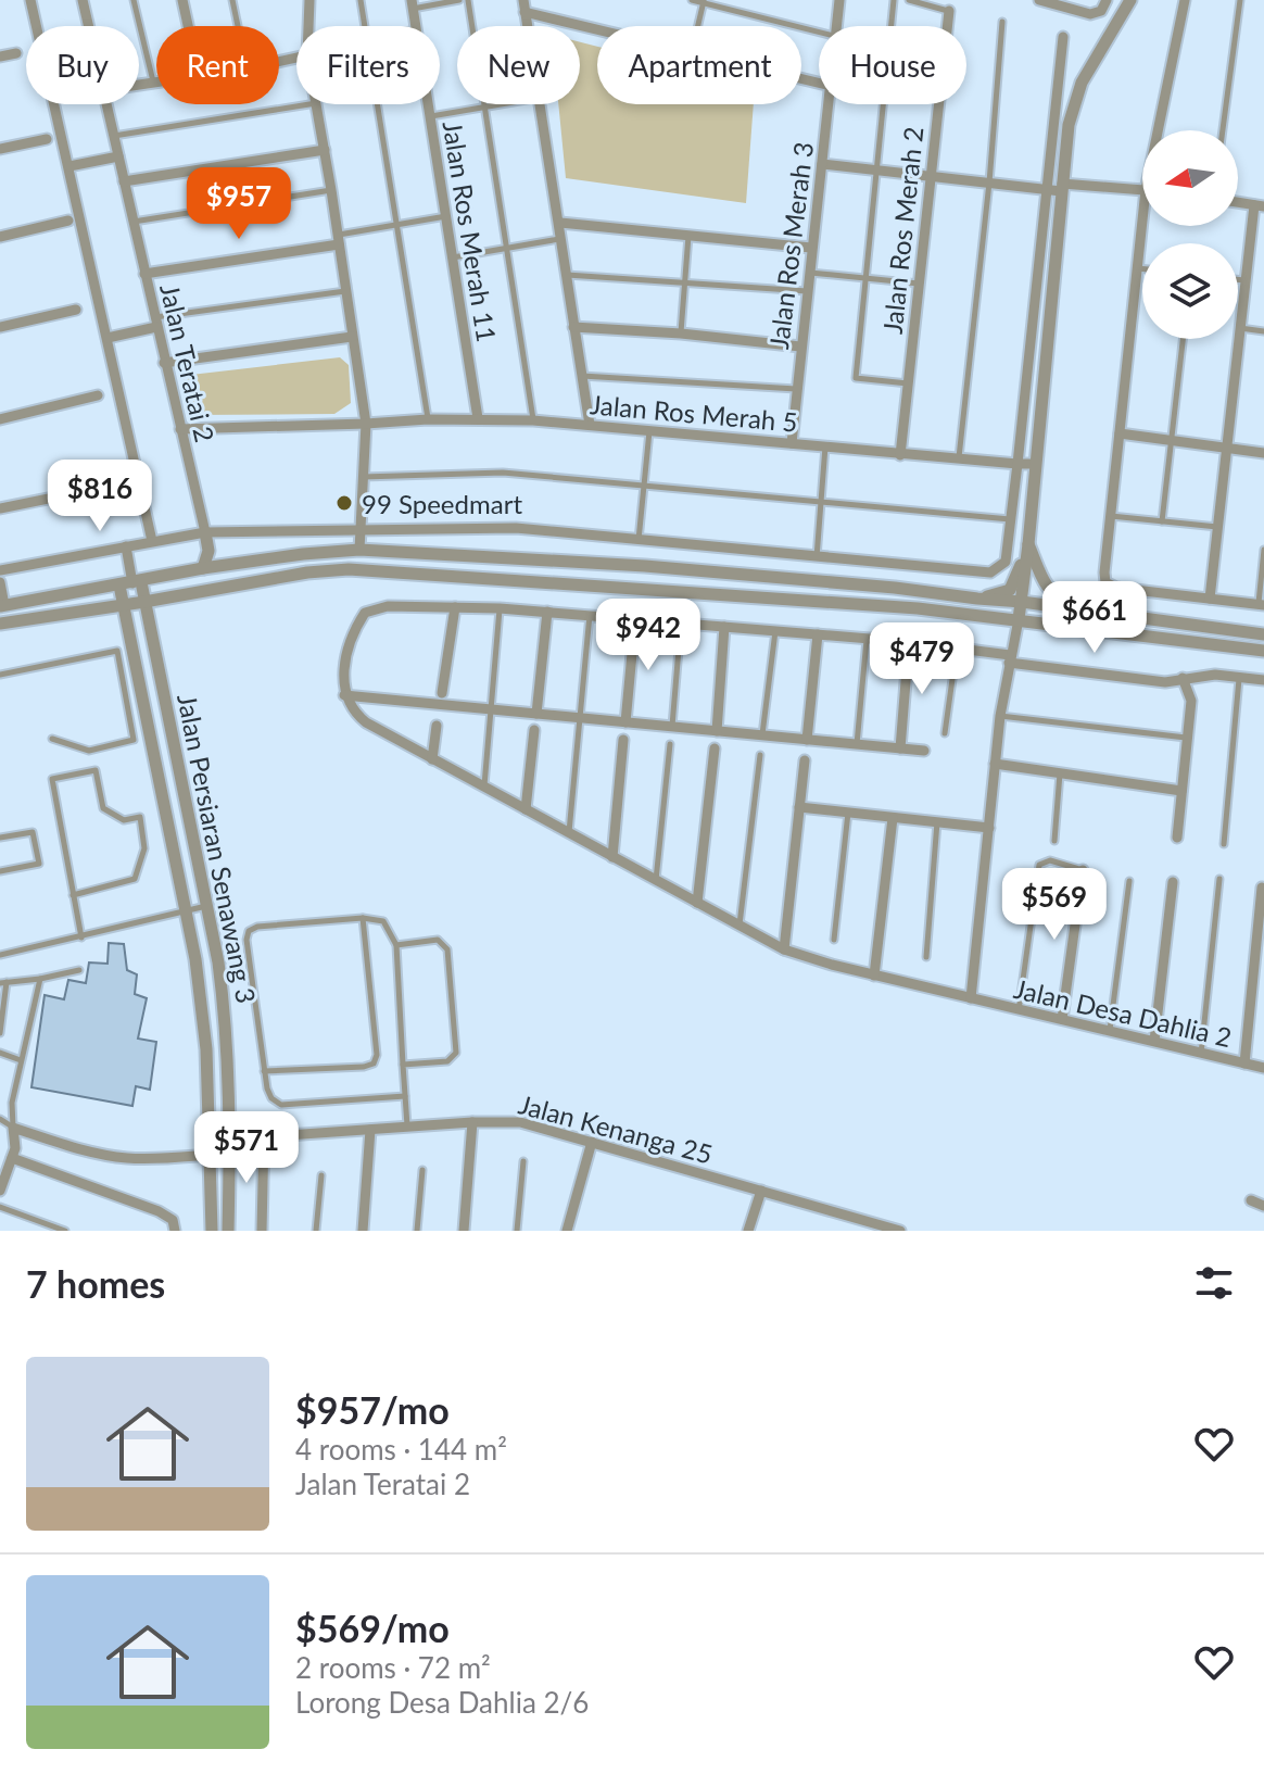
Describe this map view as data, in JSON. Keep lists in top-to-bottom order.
{
  "streets": {
    "street": [
      "Jalan Ros Merah 2",
      "Jalan Ros Merah 11",
      "Jalan Ros Merah 3",
      "Jalan Teratai 2",
      "Jalan Ros Merah 5",
      "Jalan Persiaran Senawang 3",
      "Jalan Desa Dahlia 2",
      "Jalan Kenanga 25"
    ]
  },
  "crossings": [
    ["Jalan Ros Merah 2", "Jalan Ros Merah 5"],
    ["Jalan Ros Merah 11", "Jalan Ros Merah 5"],
    ["Jalan Ros Merah 3", "Jalan Ros Merah 5"],
    ["Jalan Teratai 2", "Jalan Ros Merah 5"],
    ["Jalan Persiaran Senawang 3", "Jalan Kenanga 25"]
  ],
  "places": ["99 Speedmart"],
  "north": "left",
  "page": {
    "chip": [
      "Buy",
      "Rent",
      "Filters",
      "New",
      "Apartment",
      "House"
    ],
    "price": [
      "$957",
      "$816",
      "$661",
      "$942",
      "$479",
      "$569",
      "$571"
    ],
    "heading": "7 homes",
    "list": [
      {
        "name": "$957/mo",
        "note": "4 rooms · 144 m² · Jalan Teratai 2"
      },
      {
        "name": "$569/mo",
        "note": "2 rooms · 72 m² · Lorong Desa Dahlia 2/6"
      }
    ]
  }
}
